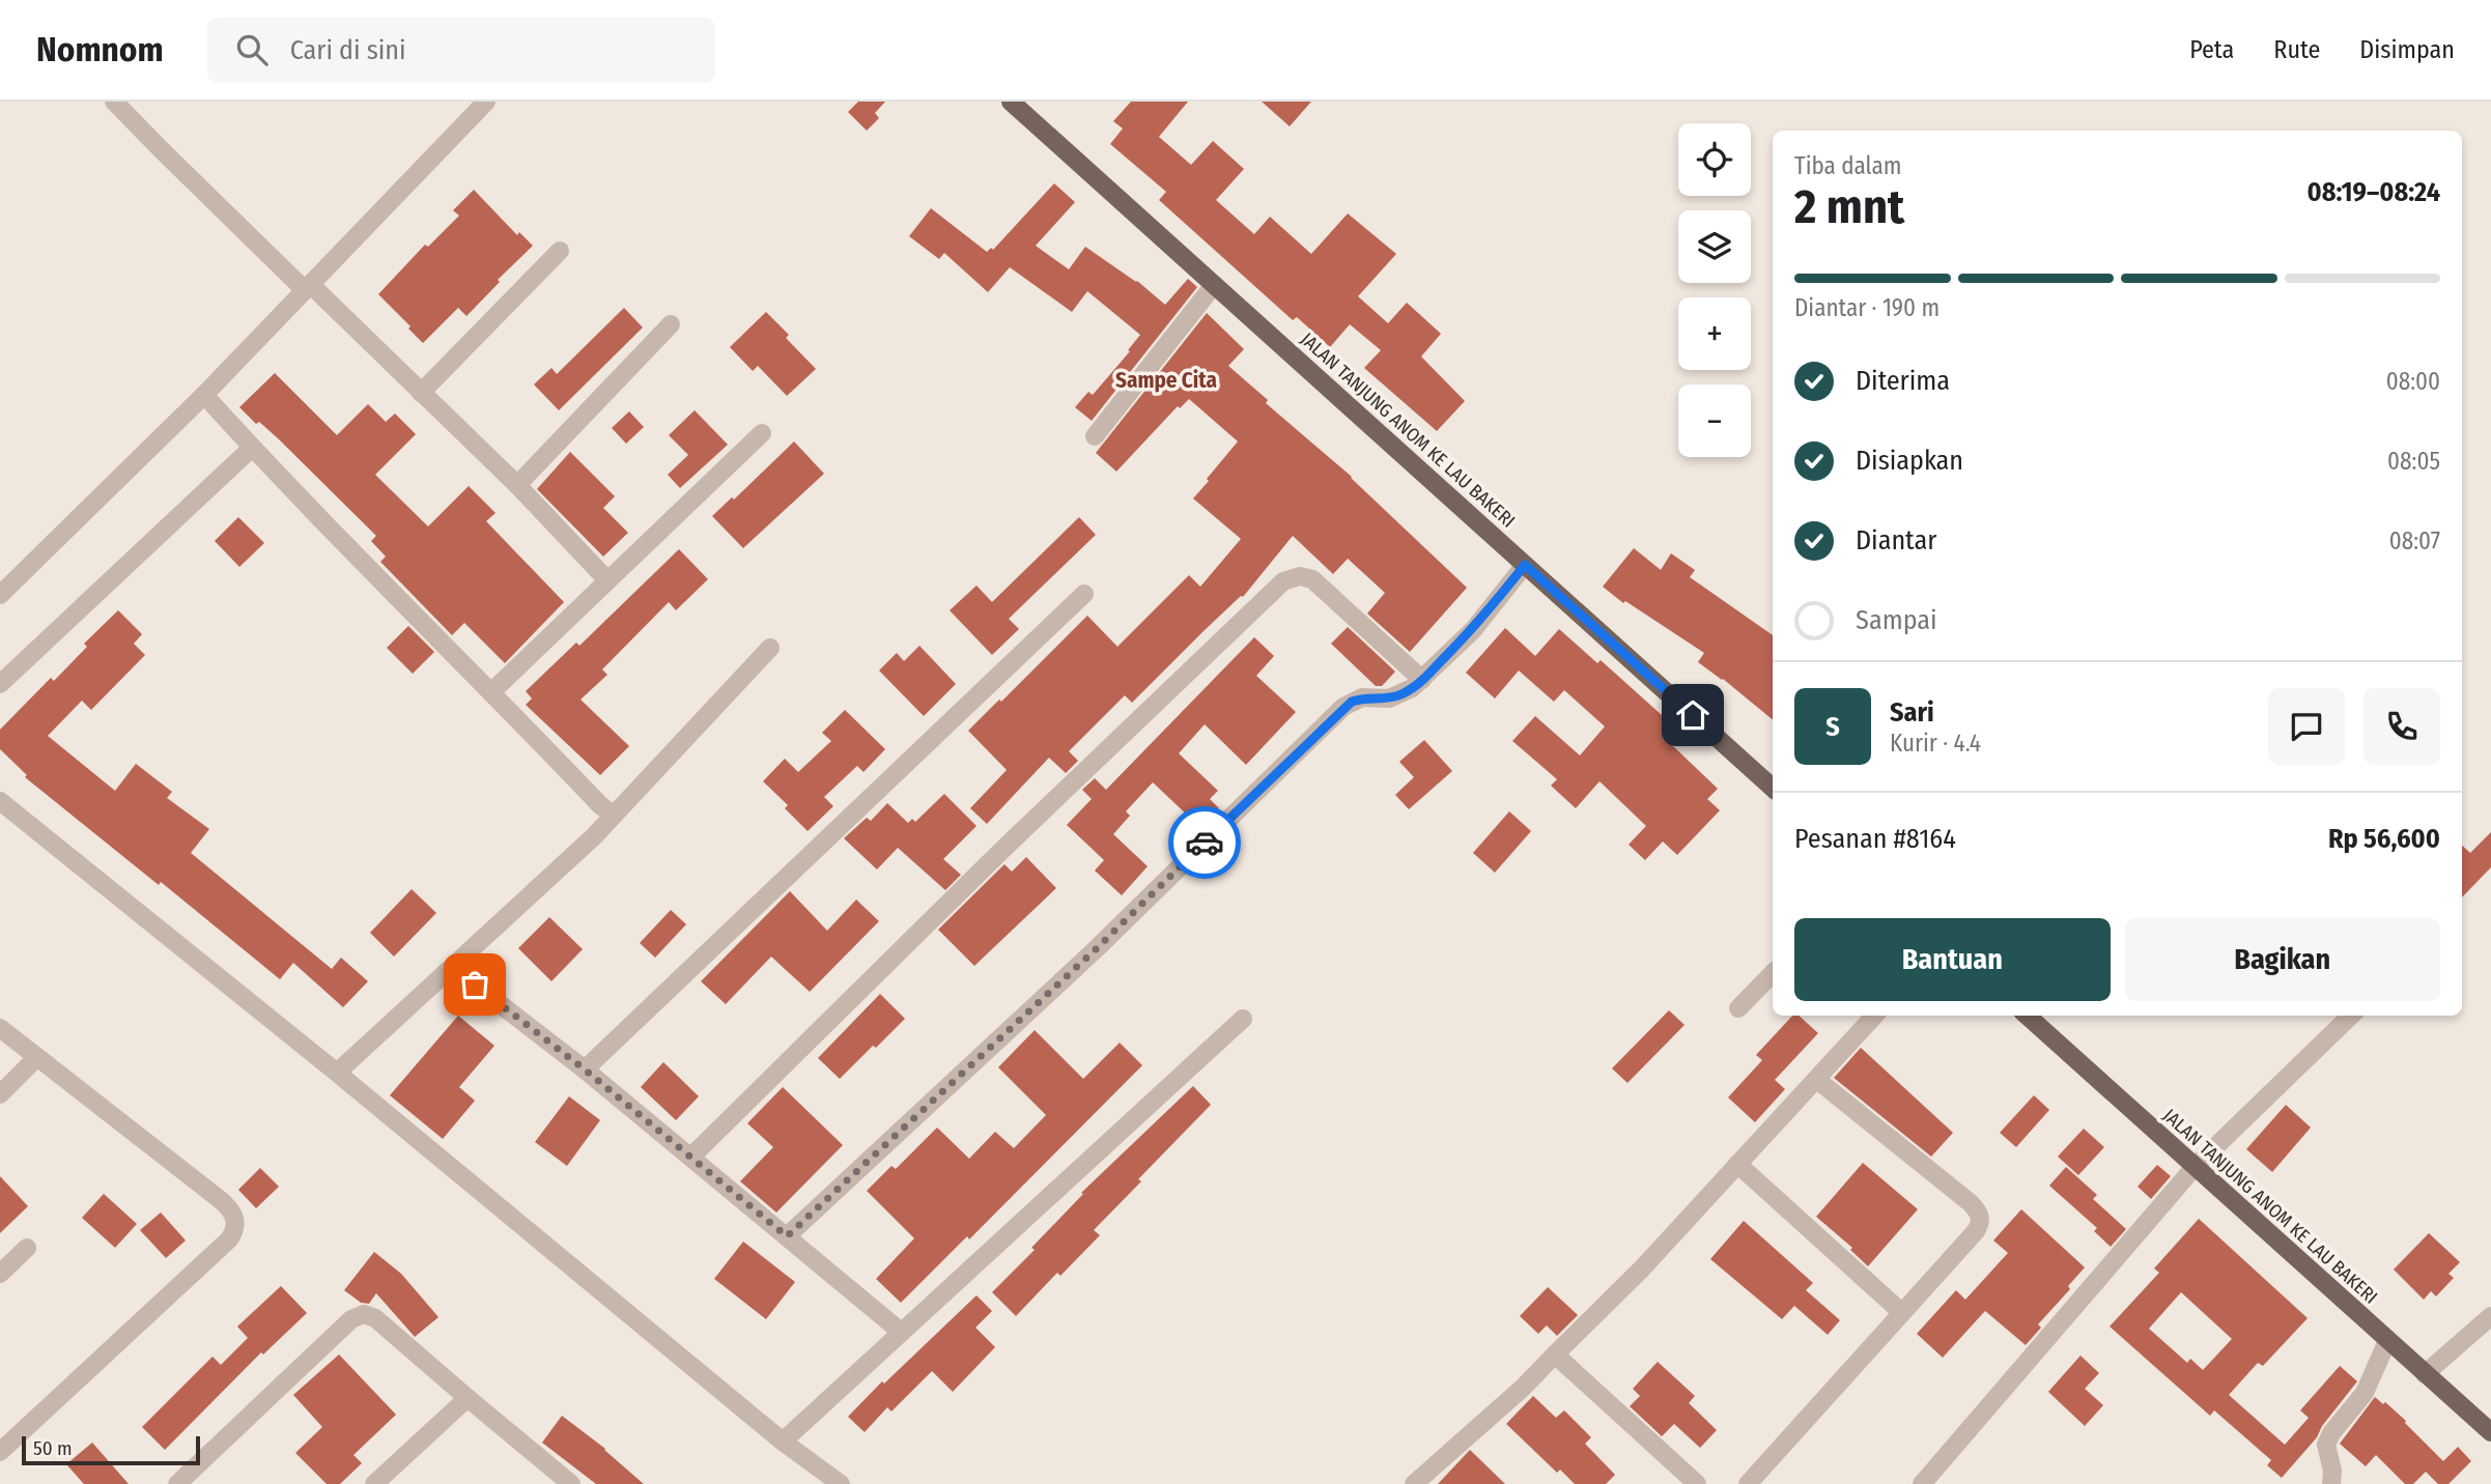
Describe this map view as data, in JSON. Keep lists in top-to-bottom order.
{
  "streets": {
    "main road": ["JALAN TANJUNG ANOM KE LAU BAKERI"]
  },
  "districts": ["Sampe Cita"],
  "scale_bar": "50 m",
  "page": {
    "header": "Nomnom",
    "search": "Cari di sini",
    "nav": ["Peta", "Rute", "Disimpan"],
    "map_buttons": ["+", "−"],
    "heading": ["2 mnt", "Tiba dalam", "08:19–08:24"],
    "panel": [
      "Sari",
      "Kurir · 4.4",
      "Pesanan #8164",
      "Rp 56,600"
    ],
    "bar": "Diantar · 190 m",
    "list": [
      ["Diterima", "08:00"],
      ["Disiapkan", "08:05"],
      ["Diantar", "08:07"],
      "Sampai"
    ],
    "round": "S",
    "buttons": ["Bantuan", "Bagikan"],
    "scale": "50 m"
  }
}
